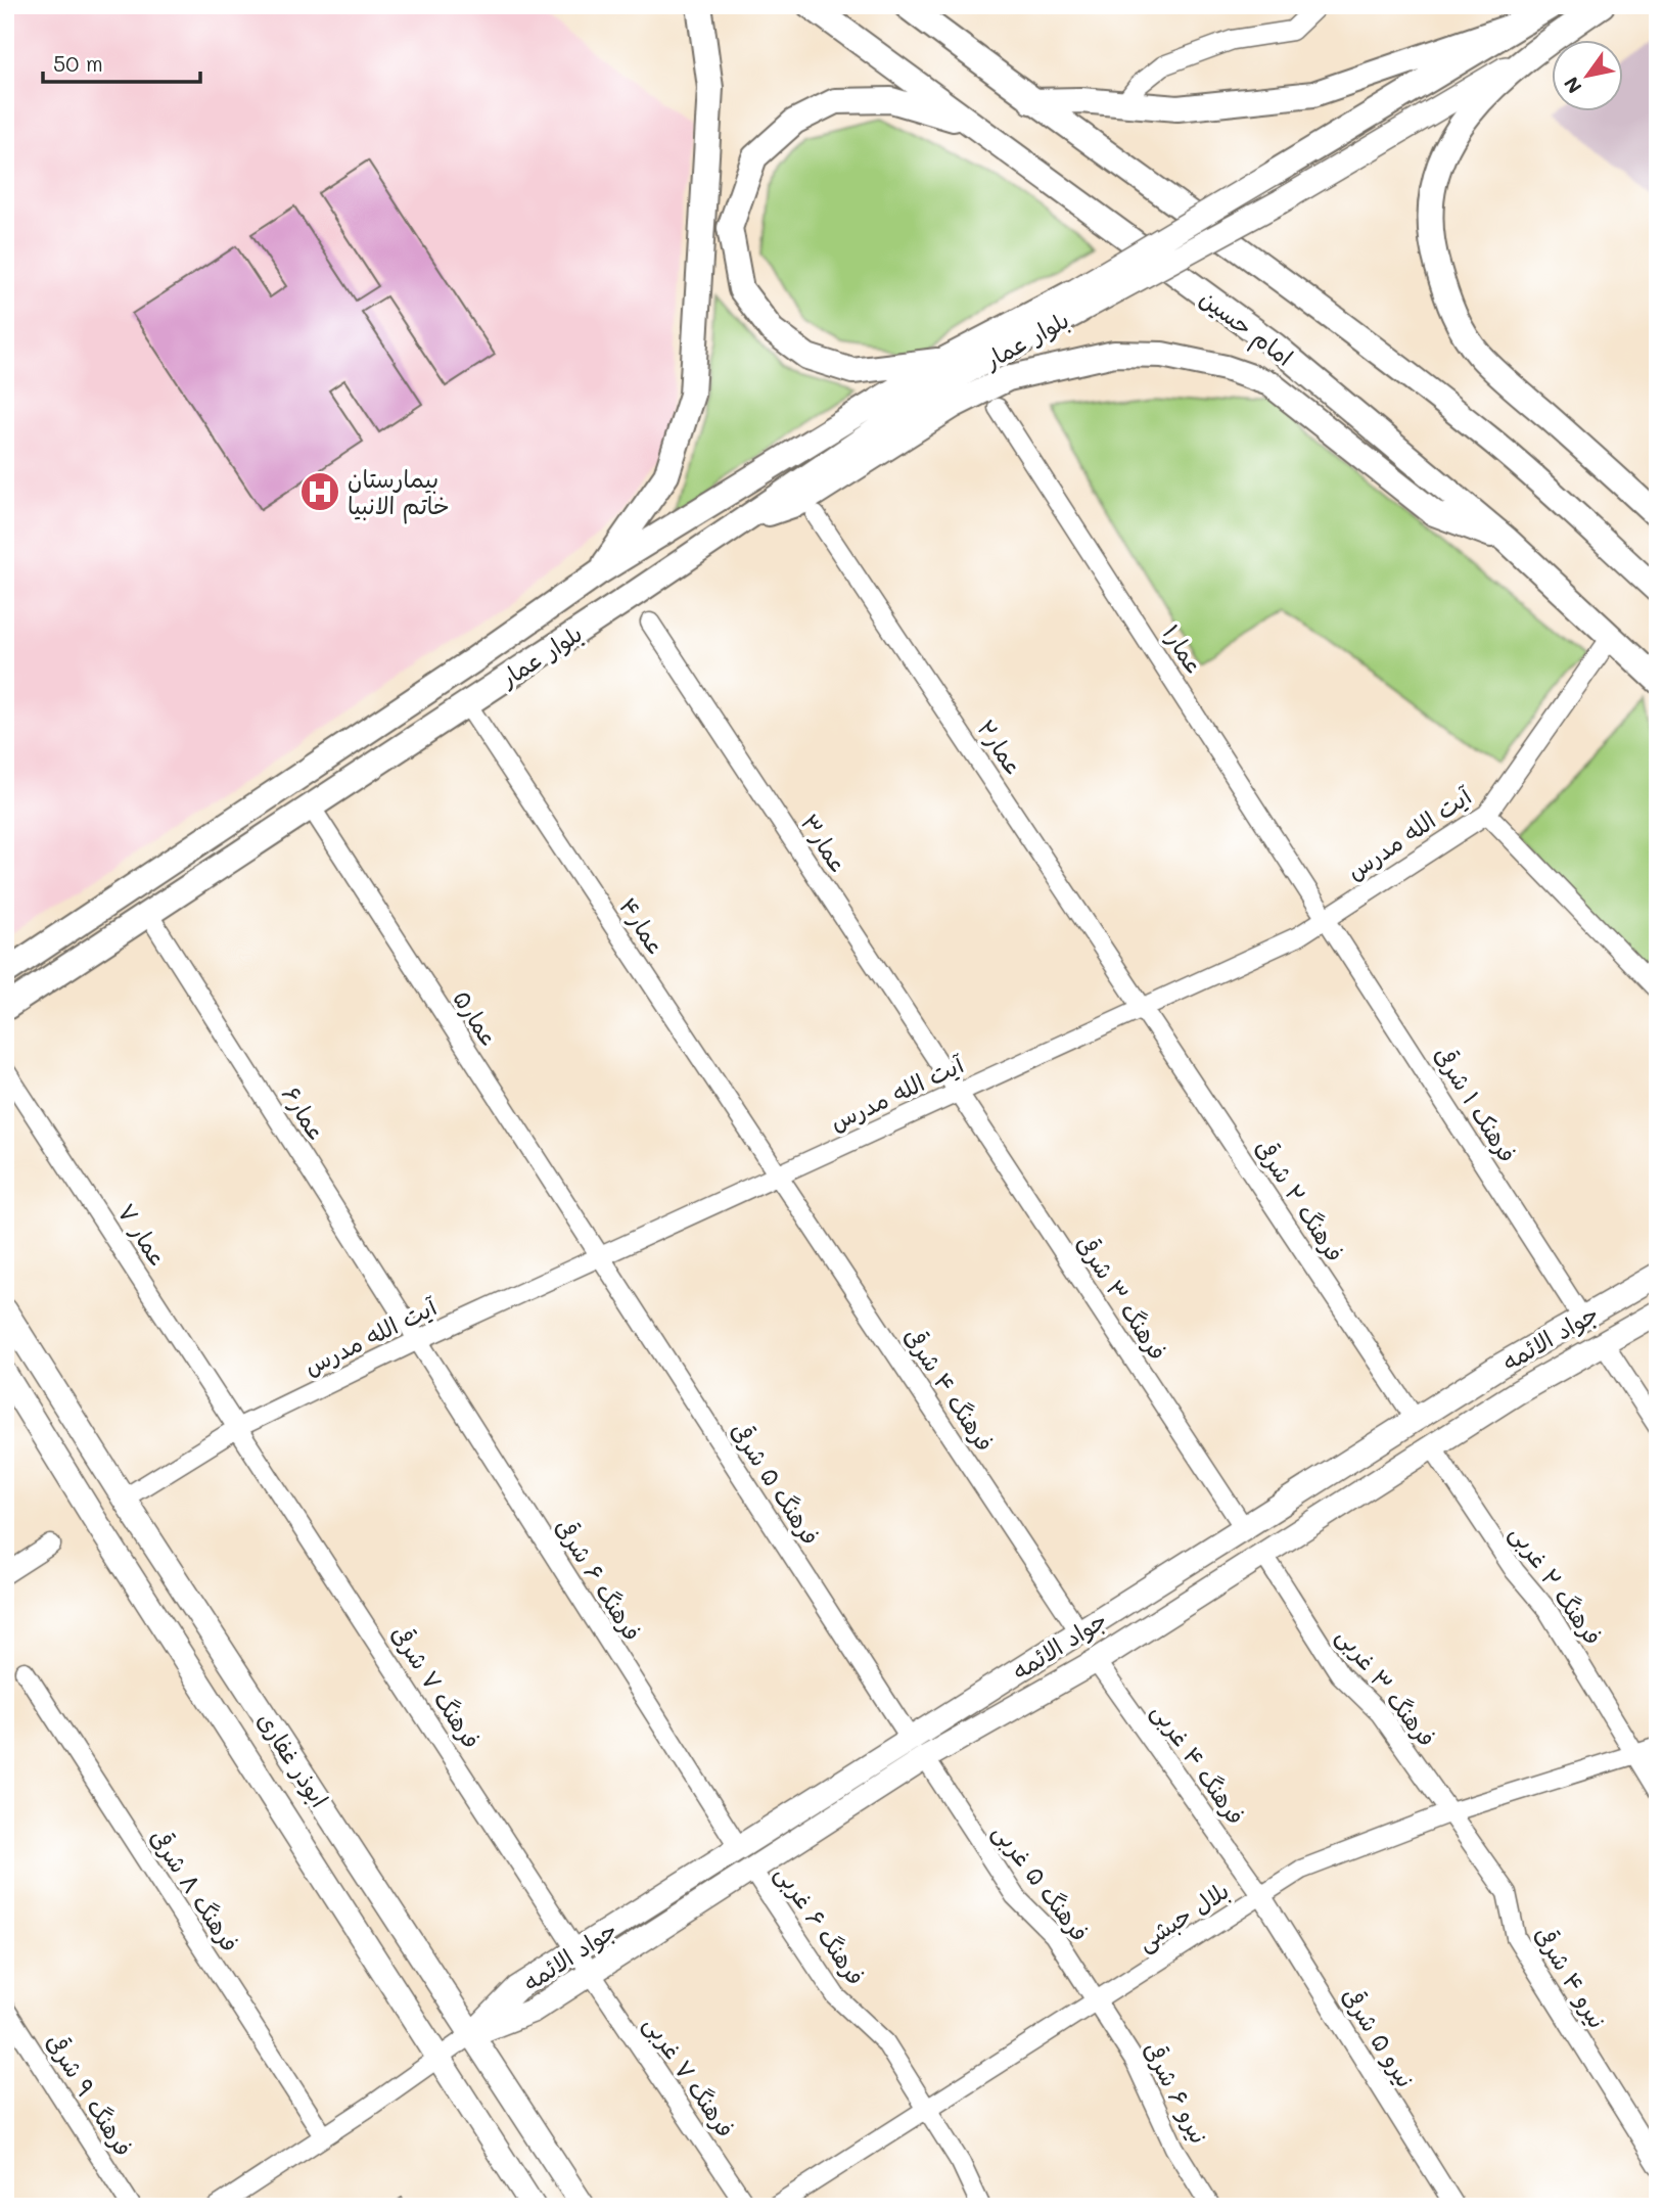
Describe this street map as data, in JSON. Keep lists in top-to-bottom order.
{
  "streets": {
    "main road": ["امام حسین", "بلوار عمار"],
    "street": [
      "عمار۱",
      "عمار۲",
      "آیت الله مدرس",
      "عمار۳",
      "عمار۴",
      "عمار۵",
      "فرهنک ۱ شرقی",
      "عمار۶",
      "فرهنگ ۲ شرقی",
      "عمار ۷",
      "فرهنگ ۳ شرقی",
      "جواد الائمه",
      "فرهنگ ۴ شرقی",
      "فرهنگ ۵ شرقی",
      "فرهنگ ۶ شرقی",
      "فرهنگ ۲ غربی",
      "فرهنگ ۷ شرقی",
      "فرهنگ ۳ غربی",
      "ابوذر غفاری",
      "فرهنگ ۴ غربی",
      "فرهنگ ۵ غربی",
      "فرهنگ ۸ شرقی",
      "بلال حبشی",
      "فرهنگ ۶ غربی",
      "نیرو ۴ شرقی",
      "نیرو ۵ شرقی",
      "فرهنگ ۷ غربی",
      "نیرو ۶ شرقی",
      "فرهنگ ۹ شرقی"
    ]
  },
  "crossings": [
    ["امام حسین", "آیت الله مدرس"],
    ["بلوار عمار", "عمار۴"],
    ["بلوار عمار", "عمار۵"],
    ["بلوار عمار", "عمار۶"],
    ["عمار۱", "آیت الله مدرس"],
    ["عمار۱", "فرهنک ۱ شرقی"],
    ["عمار۲", "آیت الله مدرس"],
    ["عمار۲", "فرهنگ ۲ شرقی"],
    ["آیت الله مدرس", "عمار۳"],
    ["آیت الله مدرس", "عمار۴"],
    ["آیت الله مدرس", "عمار۵"],
    ["آیت الله مدرس", "فرهنک ۱ شرقی"],
    ["آیت الله مدرس", "عمار۶"],
    ["آیت الله مدرس", "فرهنگ ۲ شرقی"],
    ["آیت الله مدرس", "عمار ۷"],
    ["آیت الله مدرس", "فرهنگ ۳ شرقی"],
    ["آیت الله مدرس", "فرهنگ ۴ شرقی"],
    ["آیت الله مدرس", "فرهنگ ۵ شرقی"],
    ["آیت الله مدرس", "فرهنگ ۶ شرقی"],
    ["آیت الله مدرس", "فرهنگ ۷ شرقی"],
    ["آیت الله مدرس", "ابوذر غفاری"],
    ["عمار۳", "فرهنگ ۳ شرقی"],
    ["عمار۴", "فرهنگ ۴ شرقی"],
    ["عمار۵", "فرهنگ ۵ شرقی"],
    ["فرهنک ۱ شرقی", "جواد الائمه"],
    ["عمار۶", "فرهنگ ۶ شرقی"],
    ["فرهنگ ۲ شرقی", "جواد الائمه"],
    ["عمار ۷", "فرهنگ ۷ شرقی"],
    ["فرهنگ ۳ شرقی", "جواد الائمه"],
    ["جواد الائمه", "فرهنگ ۴ شرقی"],
    ["جواد الائمه", "فرهنگ ۵ شرقی"],
    ["جواد الائمه", "فرهنگ ۶ شرقی"],
    ["جواد الائمه", "فرهنگ ۲ غربی"],
    ["جواد الائمه", "فرهنگ ۷ شرقی"],
    ["جواد الائمه", "فرهنگ ۳ غربی"],
    ["جواد الائمه", "ابوذر غفاری"],
    ["جواد الائمه", "فرهنگ ۴ غربی"],
    ["جواد الائمه", "فرهنگ ۵ غربی"],
    ["جواد الائمه", "فرهنگ ۸ شرقی"],
    ["جواد الائمه", "فرهنگ ۶ غربی"],
    ["جواد الائمه", "فرهنگ ۷ غربی"],
    ["فرهنگ ۲ غربی", "بلال حبشی"],
    ["فرهنگ ۷ شرقی", "فرهنگ ۷ غربی"],
    ["فرهنگ ۳ غربی", "بلال حبشی"],
    ["فرهنگ ۳ غربی", "نیرو ۴ شرقی"],
    ["فرهنگ ۴ غربی", "بلال حبشی"],
    ["فرهنگ ۴ غربی", "نیرو ۵ شرقی"],
    ["فرهنگ ۵ غربی", "بلال حبشی"],
    ["فرهنگ ۵ غربی", "نیرو ۶ شرقی"],
    ["بلال حبشی", "فرهنگ ۶ غربی"],
    ["بلال حبشی", "نیرو ۴ شرقی"],
    ["بلال حبشی", "نیرو ۵ شرقی"],
    ["بلال حبشی", "نیرو ۶ شرقی"]
  ],
  "places": {
    "hospital": ["بیمارستان خاتم الانبیا"]
  },
  "scale_bar": "50 m",
  "north": "bottom left"
}
